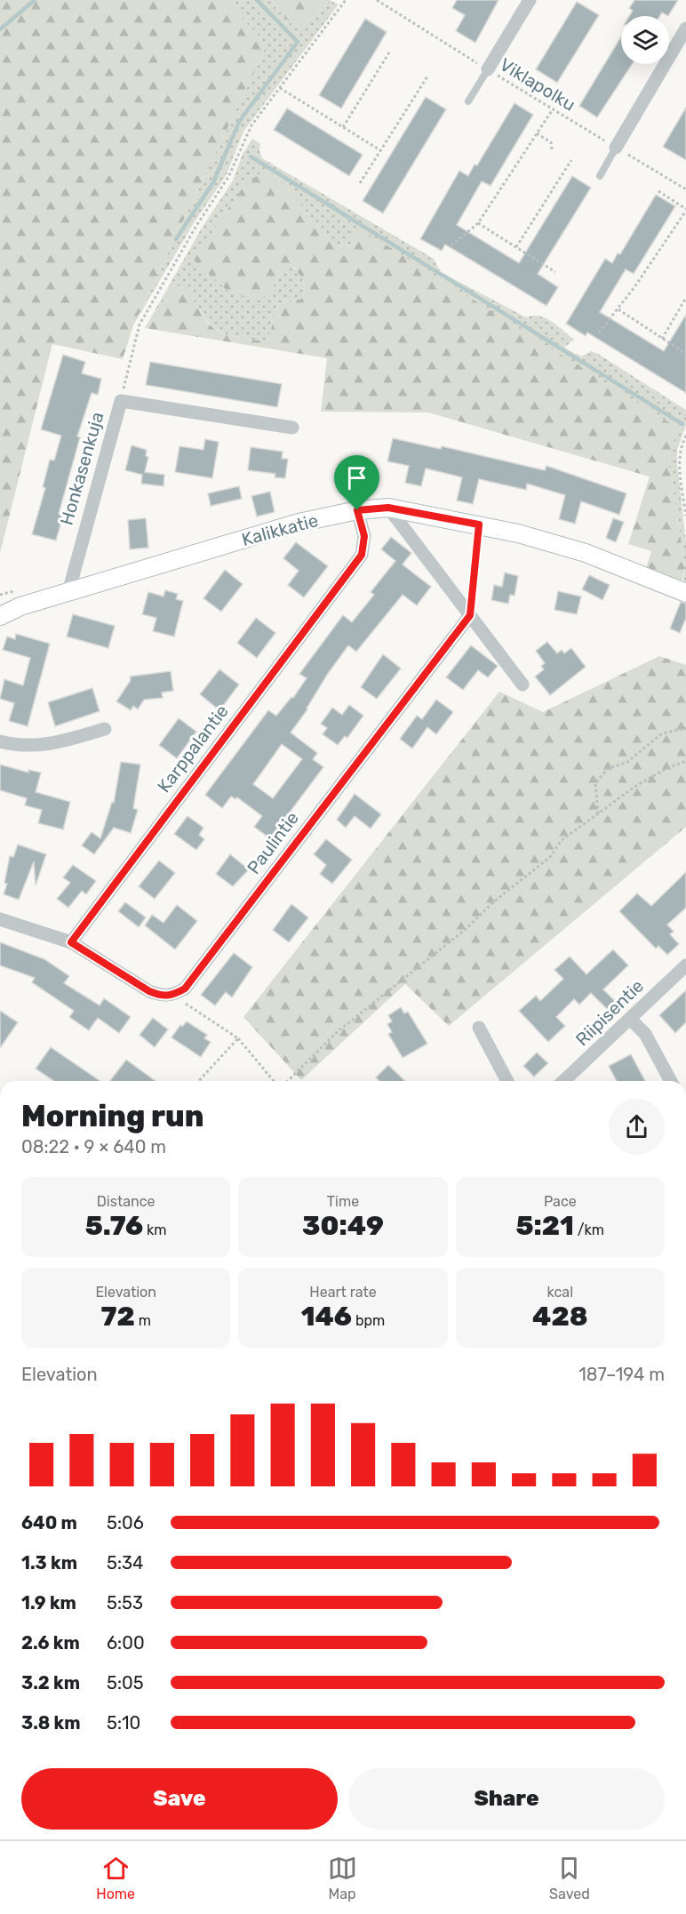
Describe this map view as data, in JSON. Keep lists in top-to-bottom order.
{
  "streets": {
    "street": [
      "Honkasenkuja",
      "Kalikkatie",
      "Karppalantie",
      "Paulintie",
      "Riipisentie"
    ],
    "path": ["Viklapolku"]
  },
  "crossings": [
    ["Honkasenkuja", "Kalikkatie"],
    ["Kalikkatie", "Karppalantie"]
  ],
  "page": {
    "heading": ["Morning run", "08:22 · 9 × 640 m"],
    "stats": [
      ["Distance", "5.76 km"],
      ["Time", "30:49"],
      ["Pace", "5:21 /km"],
      ["Elevation", "72 m"],
      ["Heart rate", "146 bpm"],
      ["kcal", "428"]
    ],
    "chart": ["Elevation", "187–194 m"],
    "list": [
      {
        "name": "640 m",
        "note": "5:06"
      },
      {
        "name": "1.3 km",
        "note": "5:34"
      },
      {
        "name": "1.9 km",
        "note": "5:53"
      },
      {
        "name": "2.6 km",
        "note": "6:00"
      },
      {
        "name": "3.2 km",
        "note": "5:05"
      },
      {
        "name": "3.8 km",
        "note": "5:10"
      }
    ],
    "buttons": ["Save", "Share"],
    "tabs": ["Home", "Map", "Saved"]
  }
}
